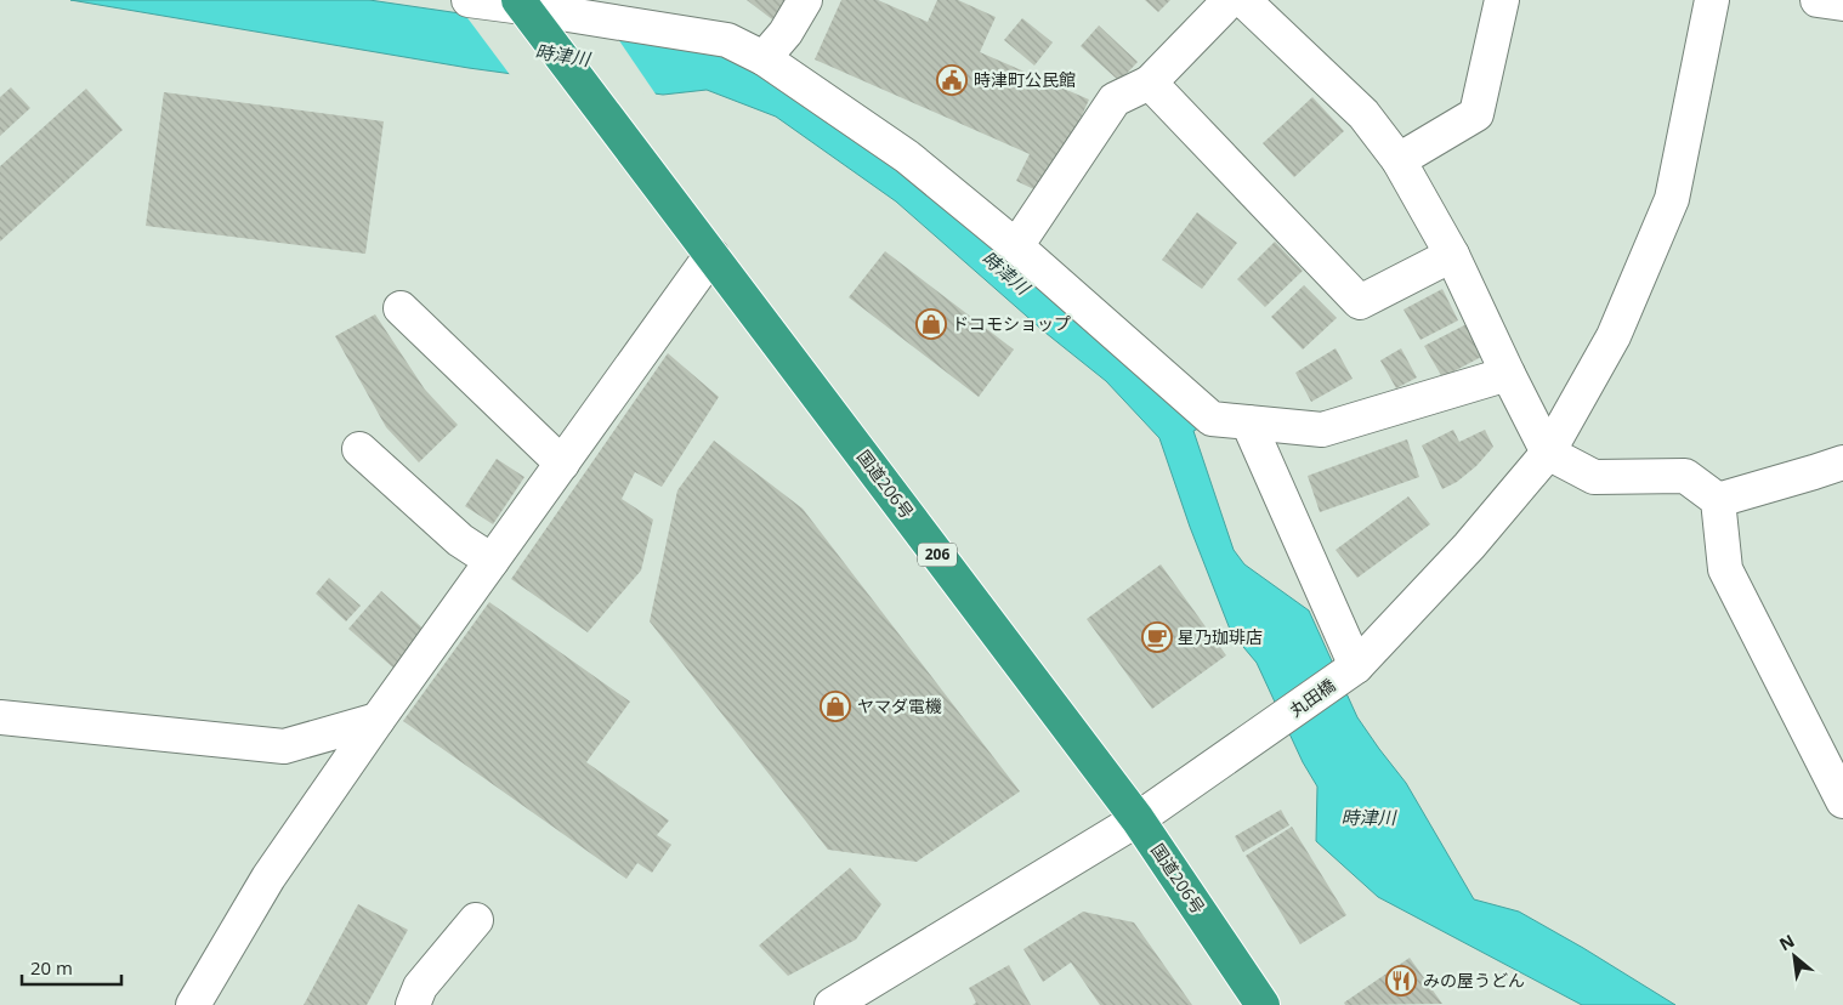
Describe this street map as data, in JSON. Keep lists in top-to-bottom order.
{
  "streets": {
    "highway": ["国道206号", "206"],
    "street": ["丸田橋"]
  },
  "crossings": [
    ["国道206号", "丸田橋"]
  ],
  "water": ["時津川"],
  "places": {
    "public building": ["時津町公民館"],
    "shop": ["ドコモショップ", "ヤマダ電機"],
    "cafe": ["星乃珈琲店"],
    "restaurant": ["みの屋うどん"]
  },
  "scale_bar": "20 m",
  "north": "top left"
}
